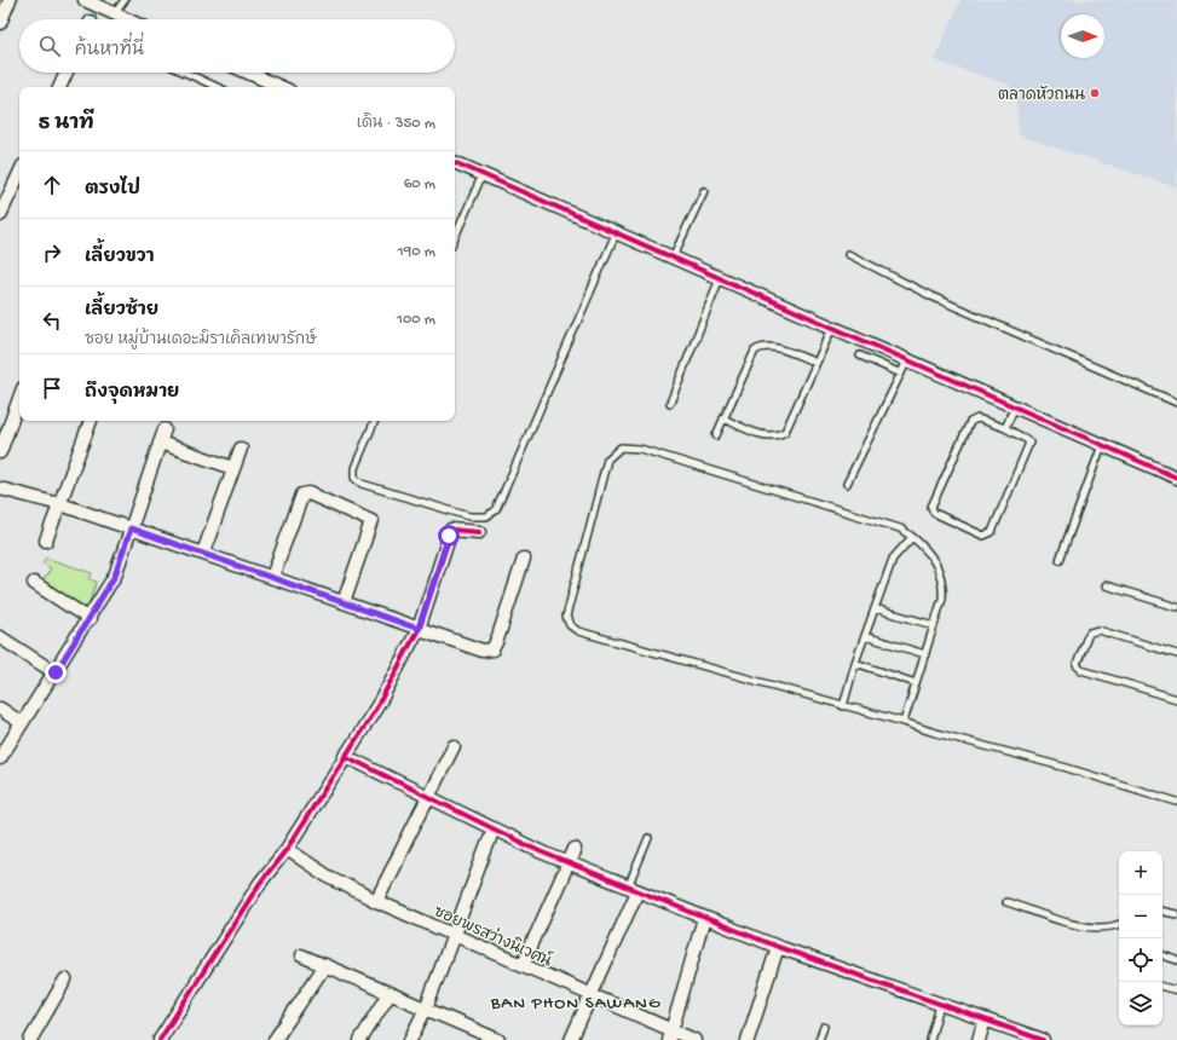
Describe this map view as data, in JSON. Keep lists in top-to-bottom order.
{
  "streets": {
    "street": ["ซอยพรสว่างนิเวศน์"]
  },
  "districts": ["BAN PHON SAWANG"],
  "places": ["ตลาดหัวถนน"],
  "north": "right",
  "page": {
    "search": "ค้นหาที่นี่",
    "heading": ["5 นาที", "เดิน · 350 m"],
    "list": [
      ["ตรงไป", "60 m"],
      ["เลี้ยวขวา", "190 m"],
      ["เลี้ยวซ้าย", "ซอย หมู่บ้านเดอะมิราเคิลเทพารักษ์", "100 m"],
      "ถึงจุดหมาย"
    ],
    "map_buttons": ["+", "−"]
  }
}
